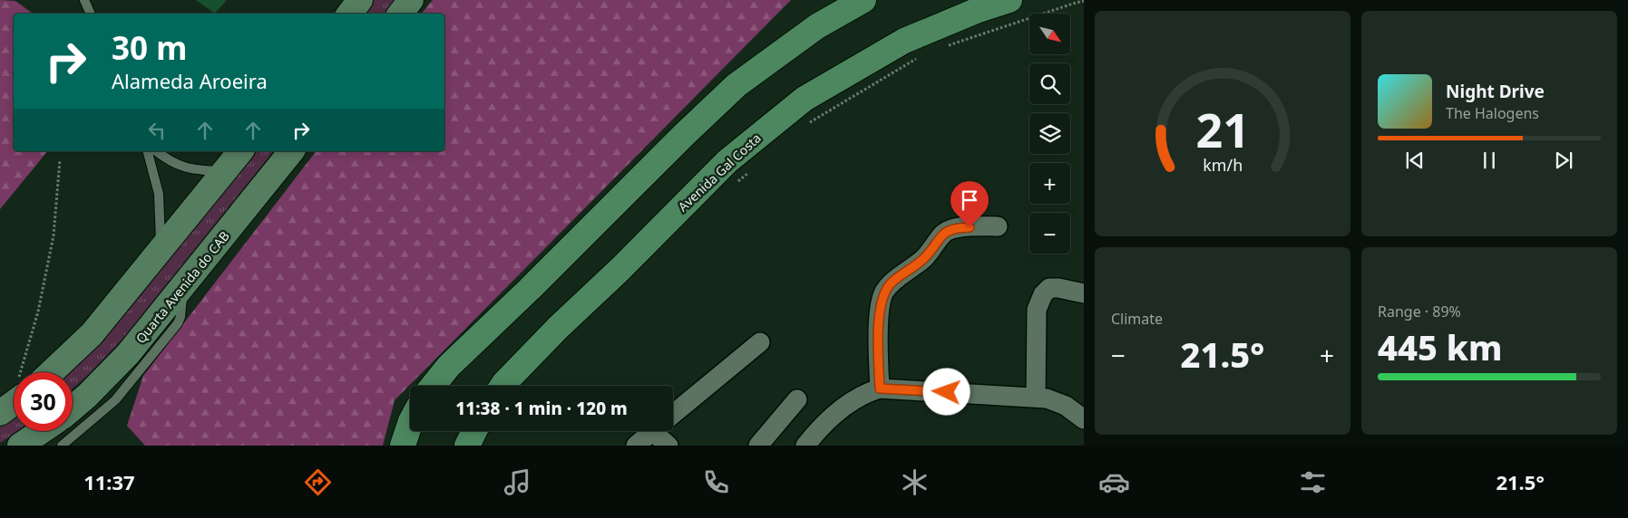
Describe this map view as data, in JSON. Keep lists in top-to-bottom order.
{
  "streets": {
    "main road": ["Avenida Gal Costa", "Quarta Avenida do CAB"]
  },
  "north": "bottom right",
  "page": {
    "map_buttons": ["+", "−"],
    "turn": ["30 m", "Alameda Aroeira"],
    "song": ["Night Drive", "The Halogens"],
    "tile": [
      "Climate",
      ["Range · 89%", "445 km"]
    ],
    "heat": ["−", "21.5°", "+"],
    "limit": "30",
    "trip": "11:38 · 1 min · 120 m",
    "tabs": ["11:37", "21.5°"],
    "gauge": ["21", "km/h"]
  }
}
